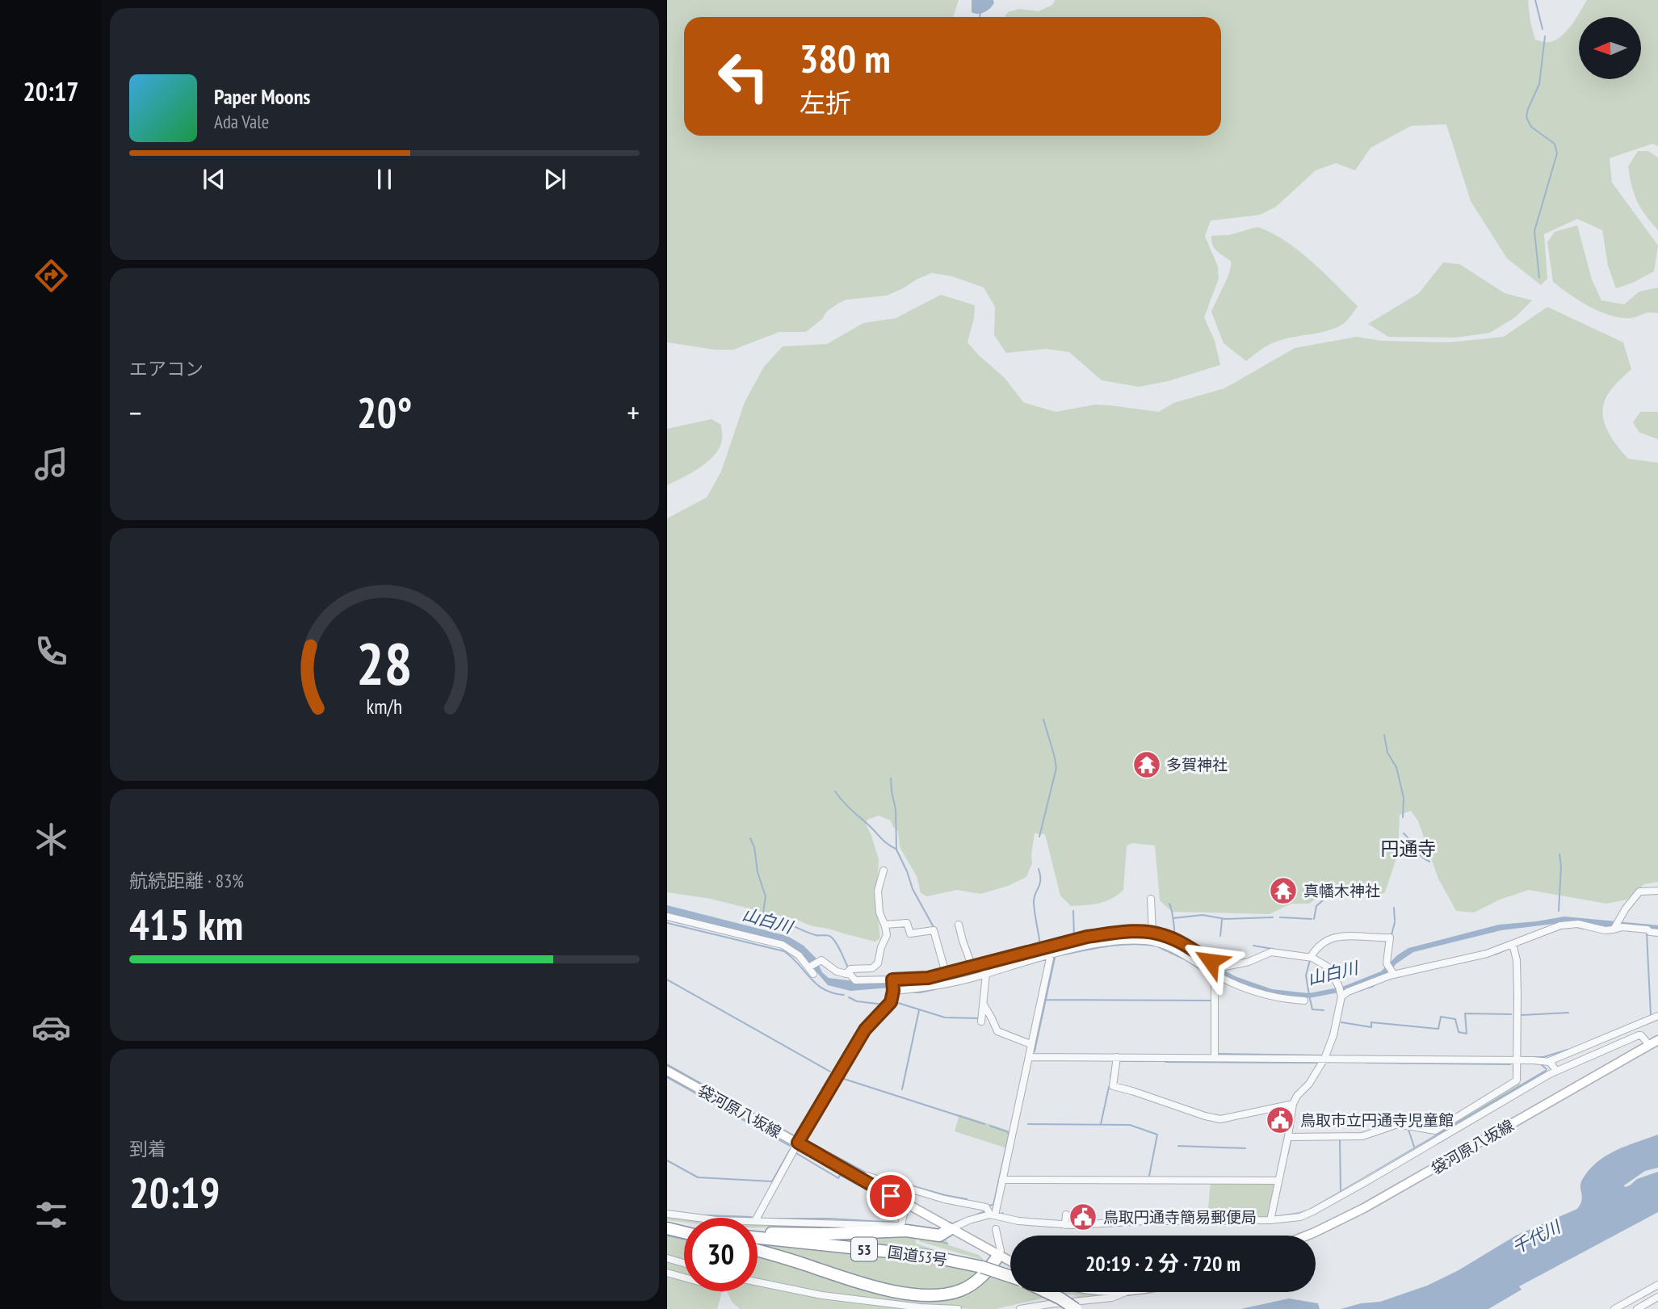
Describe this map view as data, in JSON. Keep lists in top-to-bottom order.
{
  "streets": {
    "highway": ["53", "国道53号"],
    "main road": ["袋河原八坂線"]
  },
  "districts": ["円通寺"],
  "water": ["山白川", "千代川"],
  "places": {
    "temple": ["多賀神社", "真幡木神社"],
    "public building": ["鳥取市立円通寺児童館", "鳥取円通寺簡易郵便局"]
  },
  "north": "left",
  "page": {
    "tabs": "20:17",
    "turn": ["380 m", "左折"],
    "song": ["Paper Moons", "Ada Vale"],
    "tile": [
      "エアコン",
      ["航続距離 · 83%", "415 km"],
      ["到着", "20:19"]
    ],
    "heat": ["−", "20°", "+"],
    "limit": "30",
    "trip": "20:19 · 2 分 · 720 m",
    "gauge": ["28", "km/h"]
  }
}
